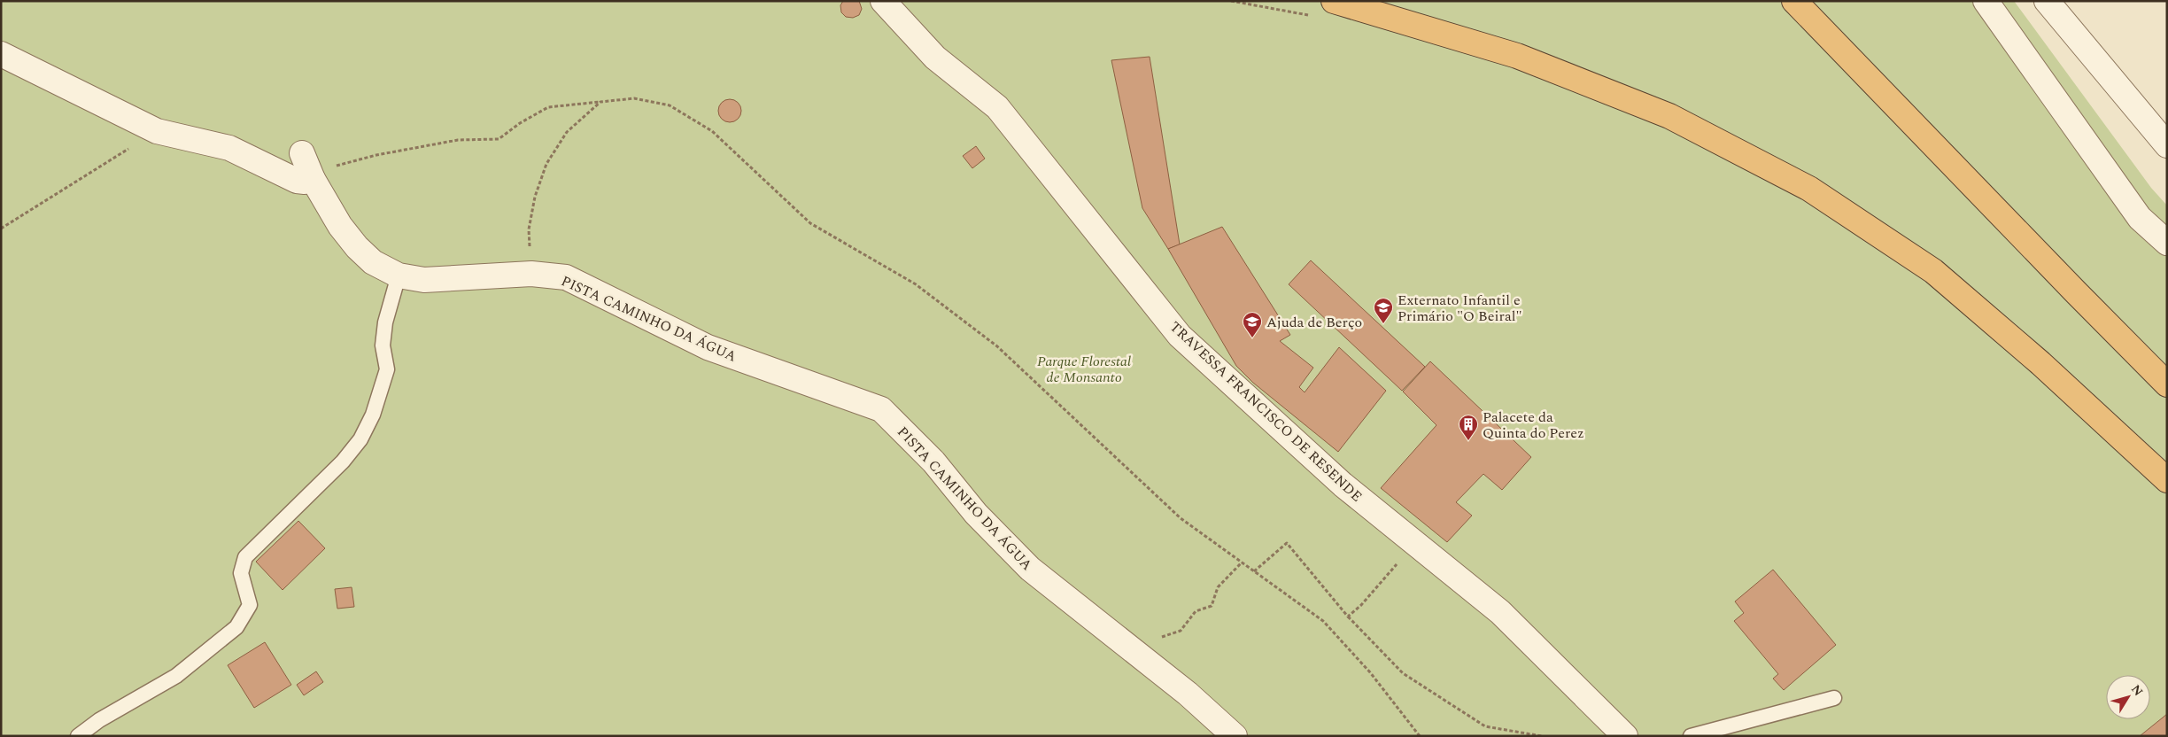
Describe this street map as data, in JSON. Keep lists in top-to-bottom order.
{
  "streets": {
    "street": ["PISTA CAMINHO DA ÁGUA", "TRAVESSA FRANCISCO DE RESENDE"]
  },
  "parks": ["Parque Florestal de Monsanto"],
  "places": {
    "school or university": ["Externato Infantil e Primário \"O Beiral\"", "Ajuda de Berço"],
    "building": ["Palacete da Quinta do Perez"]
  },
  "north": "top right"
}
